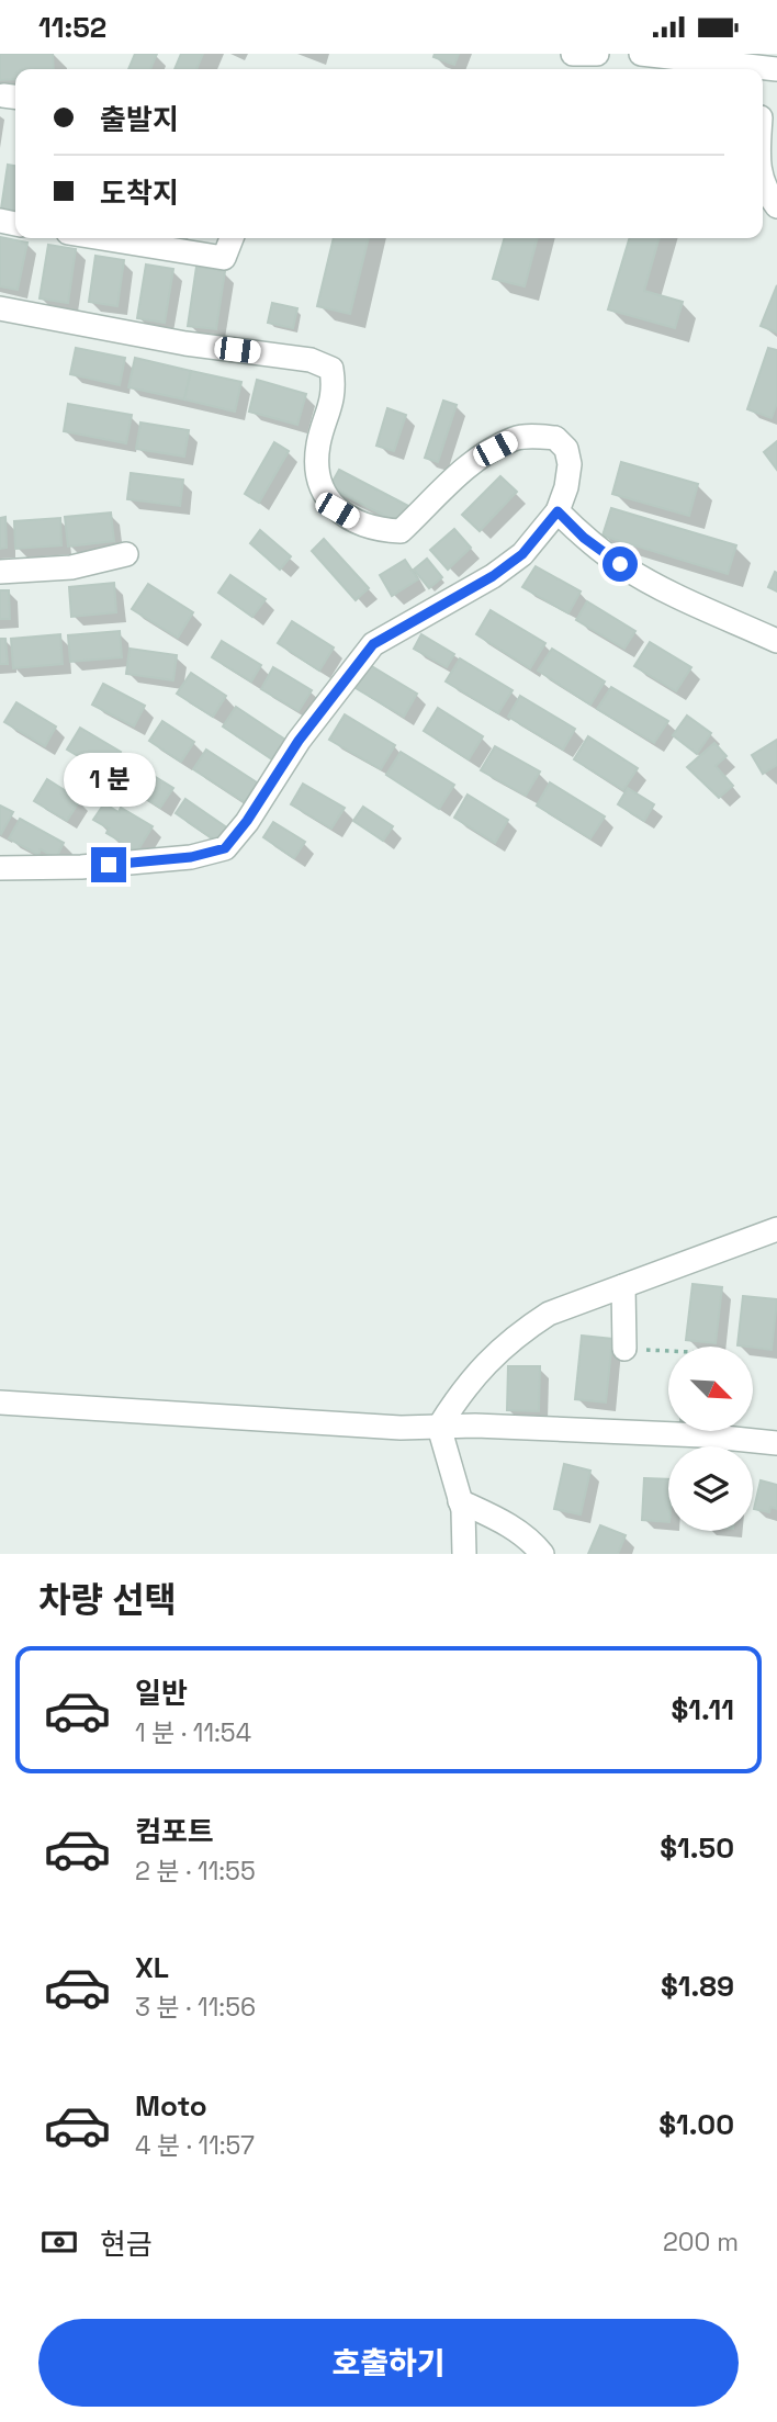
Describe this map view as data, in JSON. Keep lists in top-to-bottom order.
{
  "north": "bottom right",
  "page": {
    "status": "11:52",
    "banner": ["출발지", "도착지"],
    "bubble": "1 분",
    "heading": "차량 선택",
    "list": [
      {
        "name": "일반",
        "note": "1 분 · 11:54",
        "value": "$1.11"
      },
      {
        "name": "컴포트",
        "note": "2 분 · 11:55",
        "value": "$1.50"
      },
      {
        "name": "XL",
        "note": "3 분 · 11:56",
        "value": "$1.89"
      },
      {
        "name": "Moto",
        "note": "4 분 · 11:57",
        "value": "$1.00"
      }
    ],
    "pay": ["현금", "200 m"],
    "buttons": "호출하기"
  }
}
